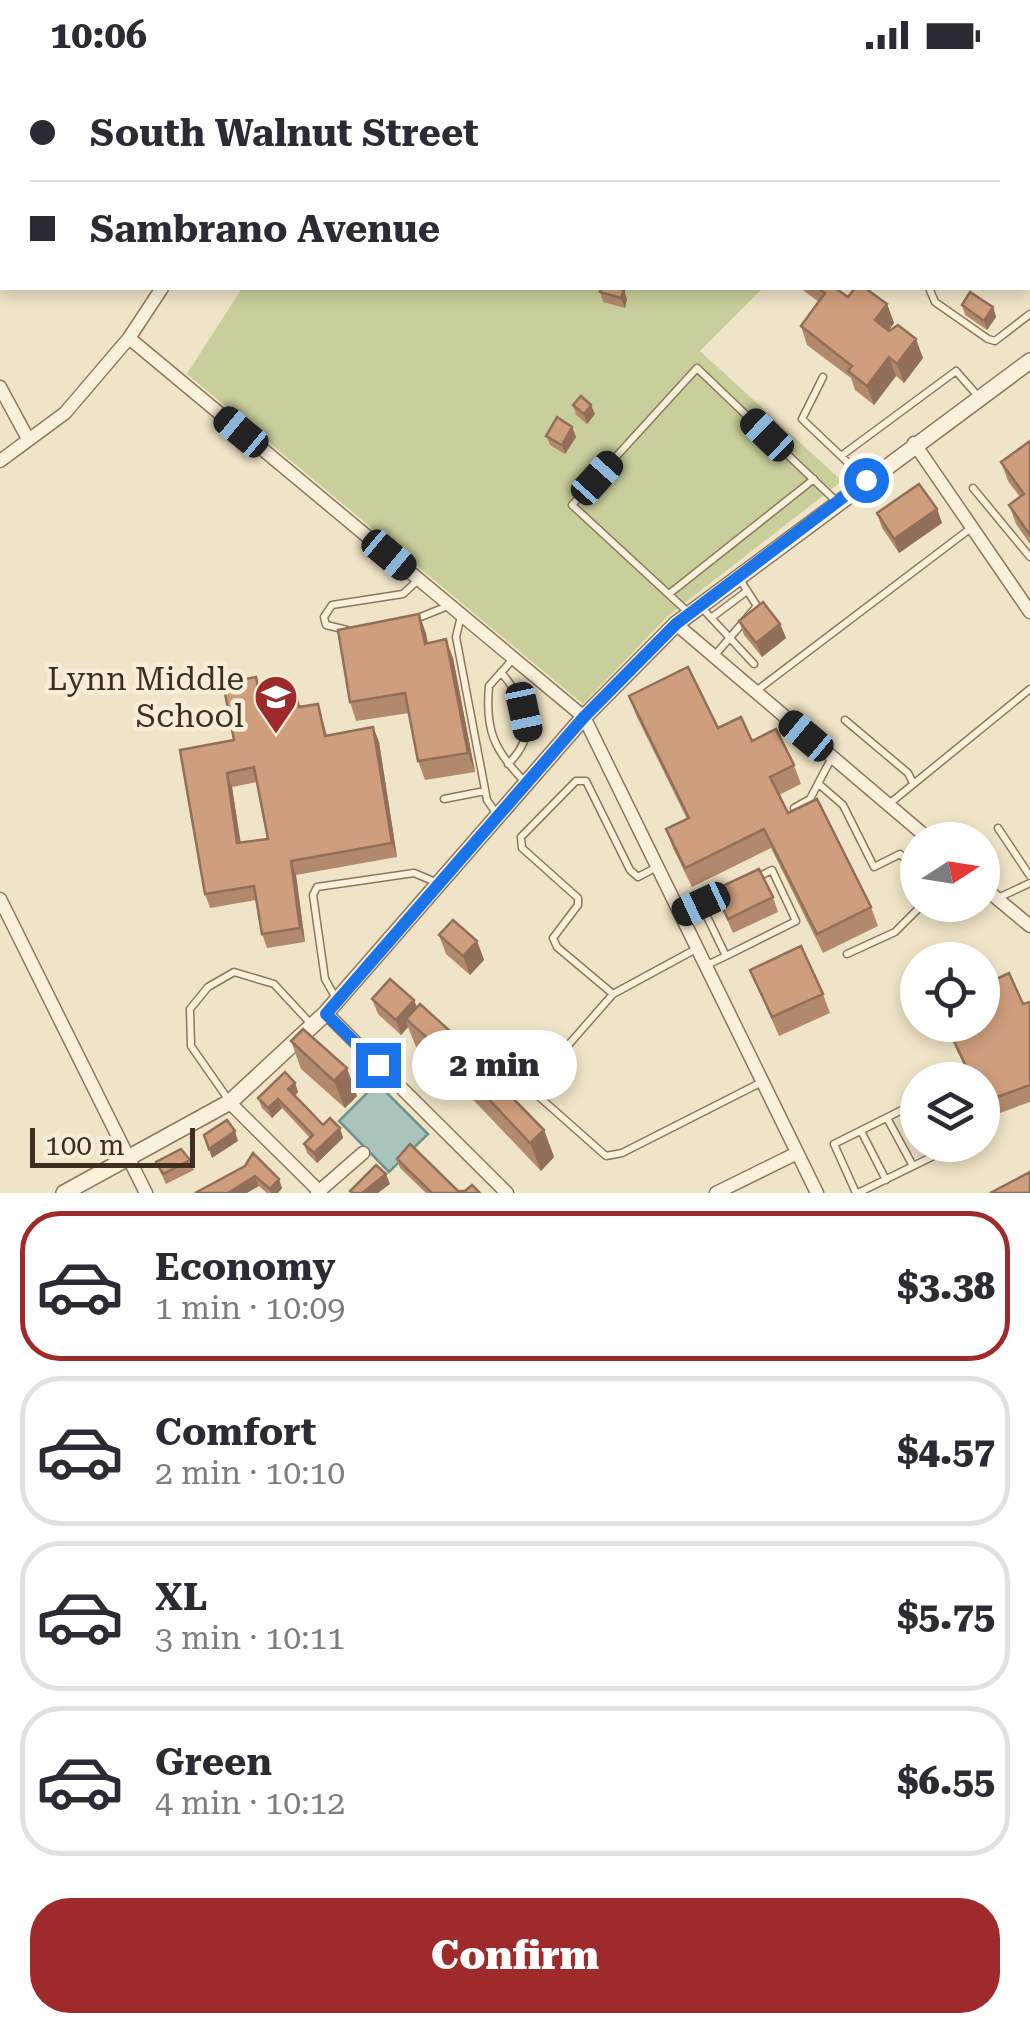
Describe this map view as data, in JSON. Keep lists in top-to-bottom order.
{
  "places": {
    "school or university": ["Lynn Middle School"]
  },
  "scale_bar": "100 m",
  "north": "right",
  "page": {
    "status": "10:06",
    "banner": ["South Walnut Street", "Sambrano Avenue"],
    "bubble": "2 min",
    "scale": "100 m",
    "list": [
      {
        "name": "Economy",
        "note": "1 min · 10:09",
        "value": "$3.38"
      },
      {
        "name": "Comfort",
        "note": "2 min · 10:10",
        "value": "$4.57"
      },
      {
        "name": "XL",
        "note": "3 min · 10:11",
        "value": "$5.75"
      },
      {
        "name": "Green",
        "note": "4 min · 10:12",
        "value": "$6.55"
      }
    ],
    "buttons": "Confirm"
  }
}
